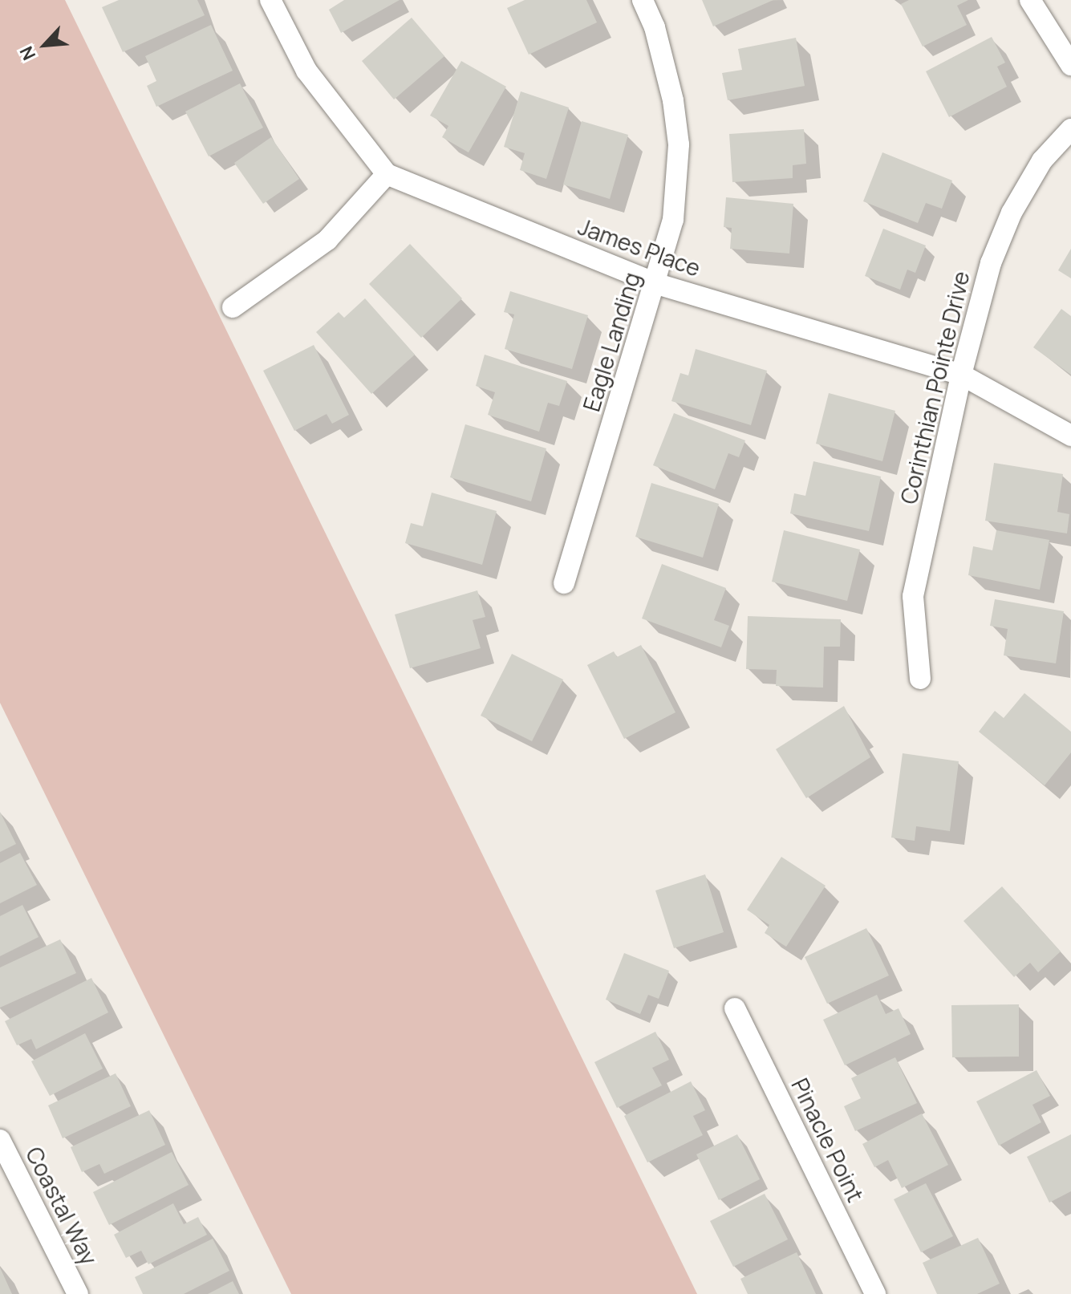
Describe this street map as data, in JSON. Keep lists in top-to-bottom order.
{
  "streets": {
    "street": [
      "James Place",
      "Eagle Landing",
      "Corinthian Pointe Drive",
      "Pinacle Point",
      "Coastal Way"
    ]
  },
  "crossings": [
    ["James Place", "Eagle Landing"],
    ["James Place", "Corinthian Pointe Drive"]
  ],
  "north": "bottom left"
}
